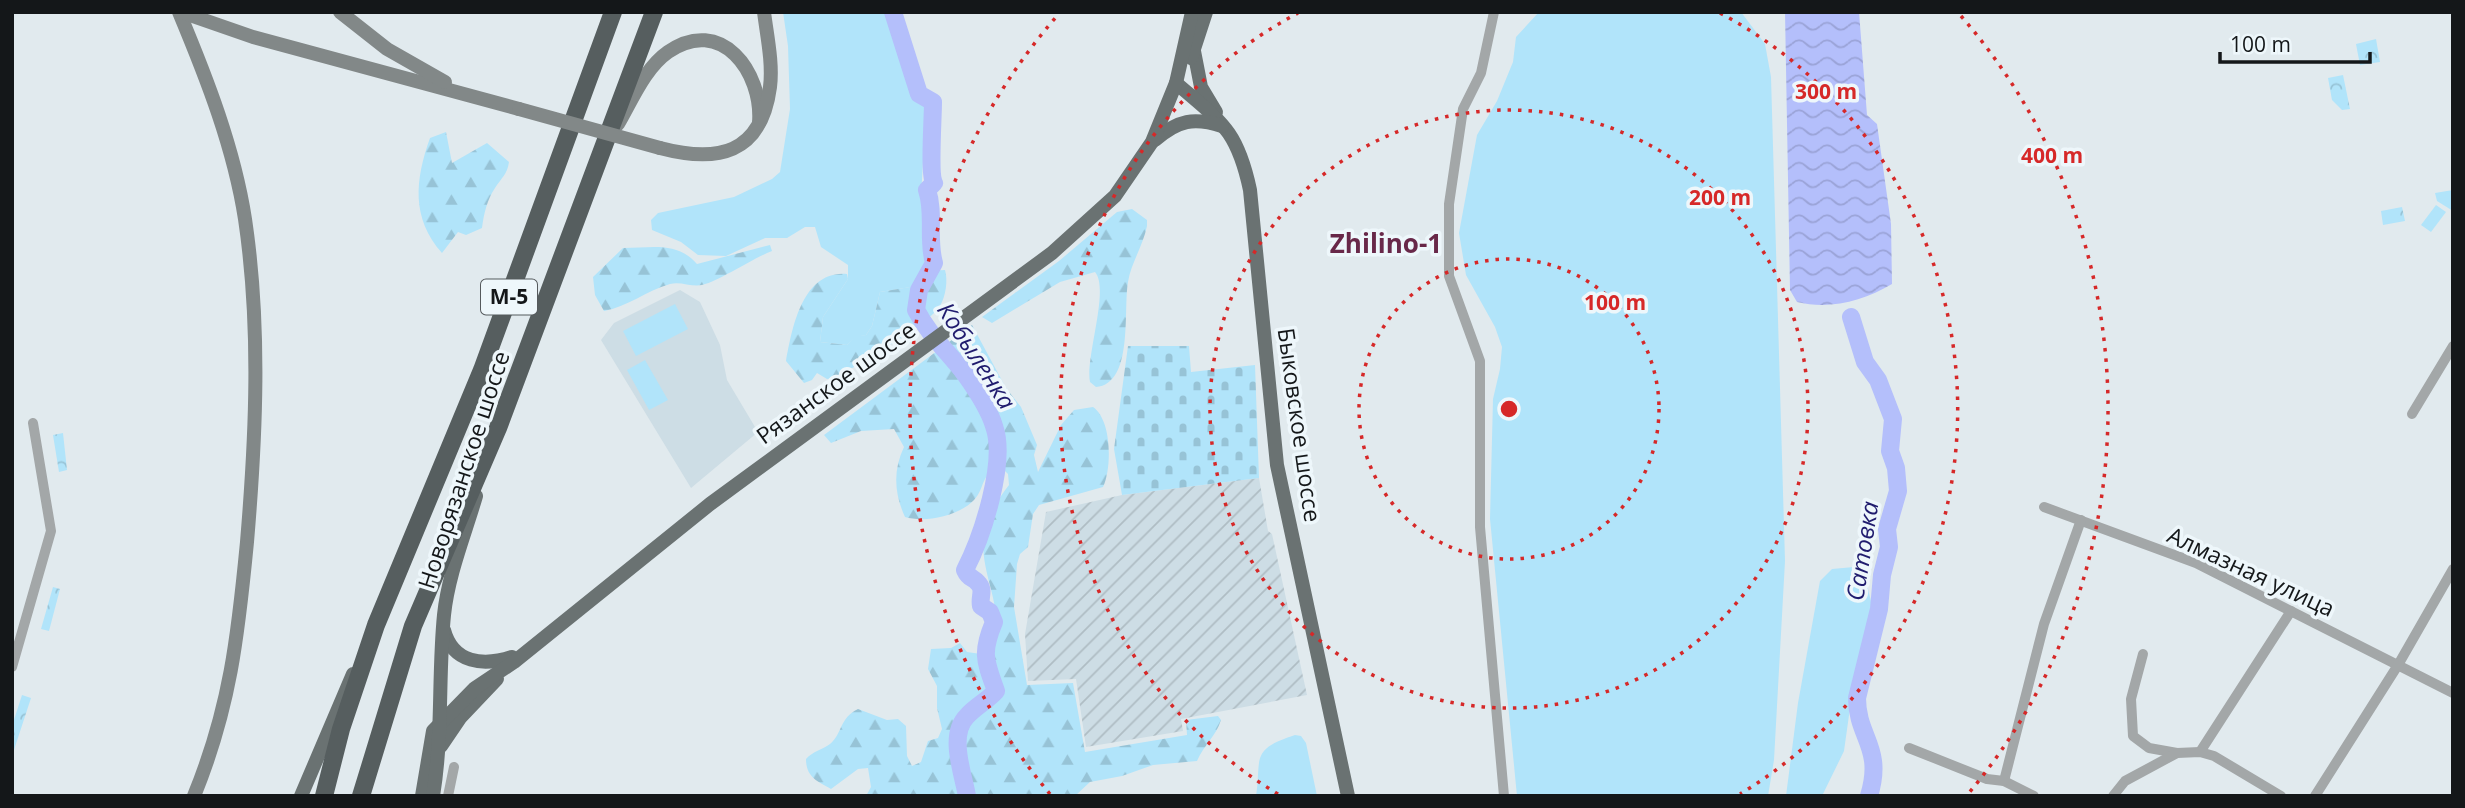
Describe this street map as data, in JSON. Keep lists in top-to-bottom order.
{
  "streets": {
    "highway": ["М-5", "Новорязанское шоссе"],
    "main road": ["Рязанское шоссе", "Быковское шоссе"],
    "street": ["Алмазная улица"]
  },
  "crossings": [
    ["М-5", "Новорязанское шоссе"],
    ["Рязанское шоссе", "Быковское шоссе"],
    ["Рязанское шоссе", "Новорязанское шоссе"]
  ],
  "districts": ["Zhilino-1"],
  "water": ["Кобыленка", "Сатовка"],
  "scale_bar": "100 m",
  "rings": [
    "300 m",
    "400 m",
    "200 m",
    "100 m"
  ]
}
